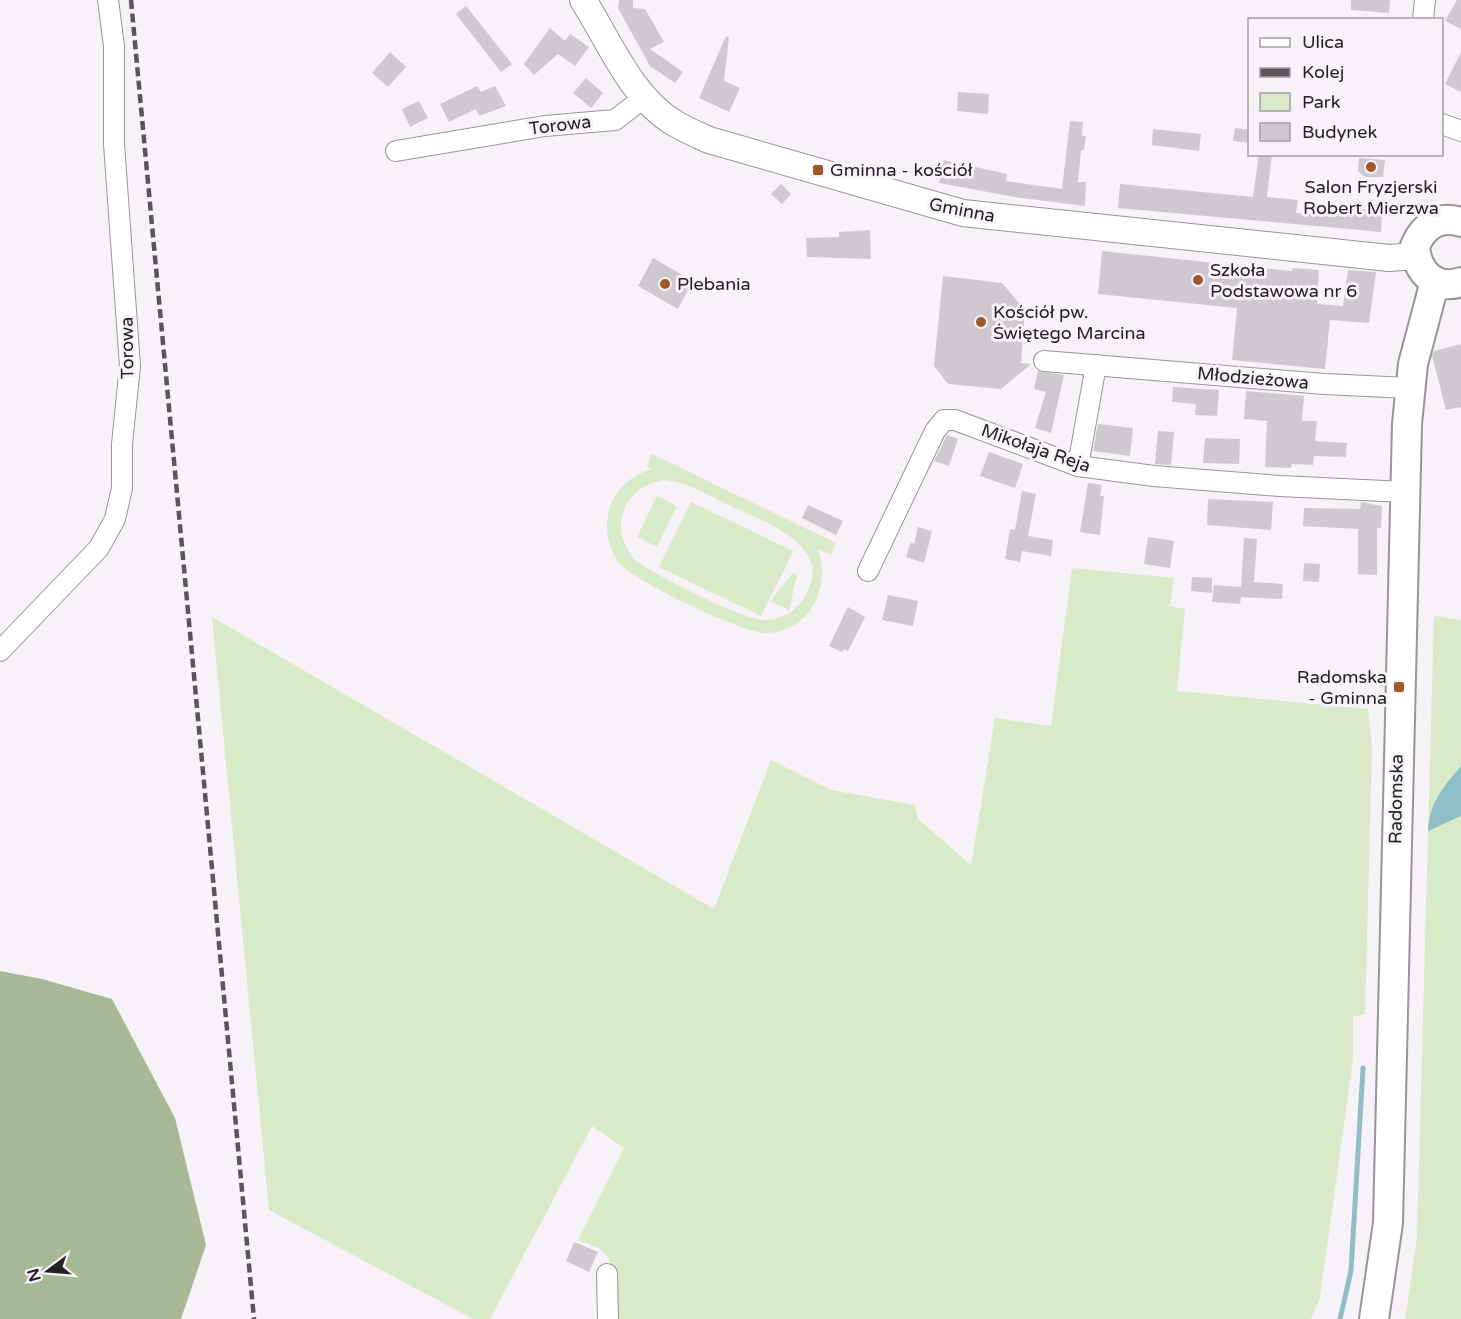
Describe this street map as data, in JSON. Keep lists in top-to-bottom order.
{
  "streets": {
    "main road": ["Radomska"],
    "street": [
      "Torowa",
      "Gminna",
      "Młodzieżowa",
      "Mikołaja Reja"
    ]
  },
  "crossings": [
    ["Torowa", "Gminna"],
    ["Młodzieżowa", "Radomska"],
    ["Mikołaja Reja", "Radomska"]
  ],
  "places": {
    "other": [
      "Salon Fryzjerski Robert Mierzwa",
      "Szkoła Podstawowa nr 6",
      "Plebania",
      "Kościół pw. Świętego Marcina"
    ],
    "transit": ["Gminna - kościół", "Radomska - Gminna"]
  },
  "legend": [
    "Ulica",
    "Kolej",
    "Park",
    "Budynek"
  ],
  "north": "left"
}
